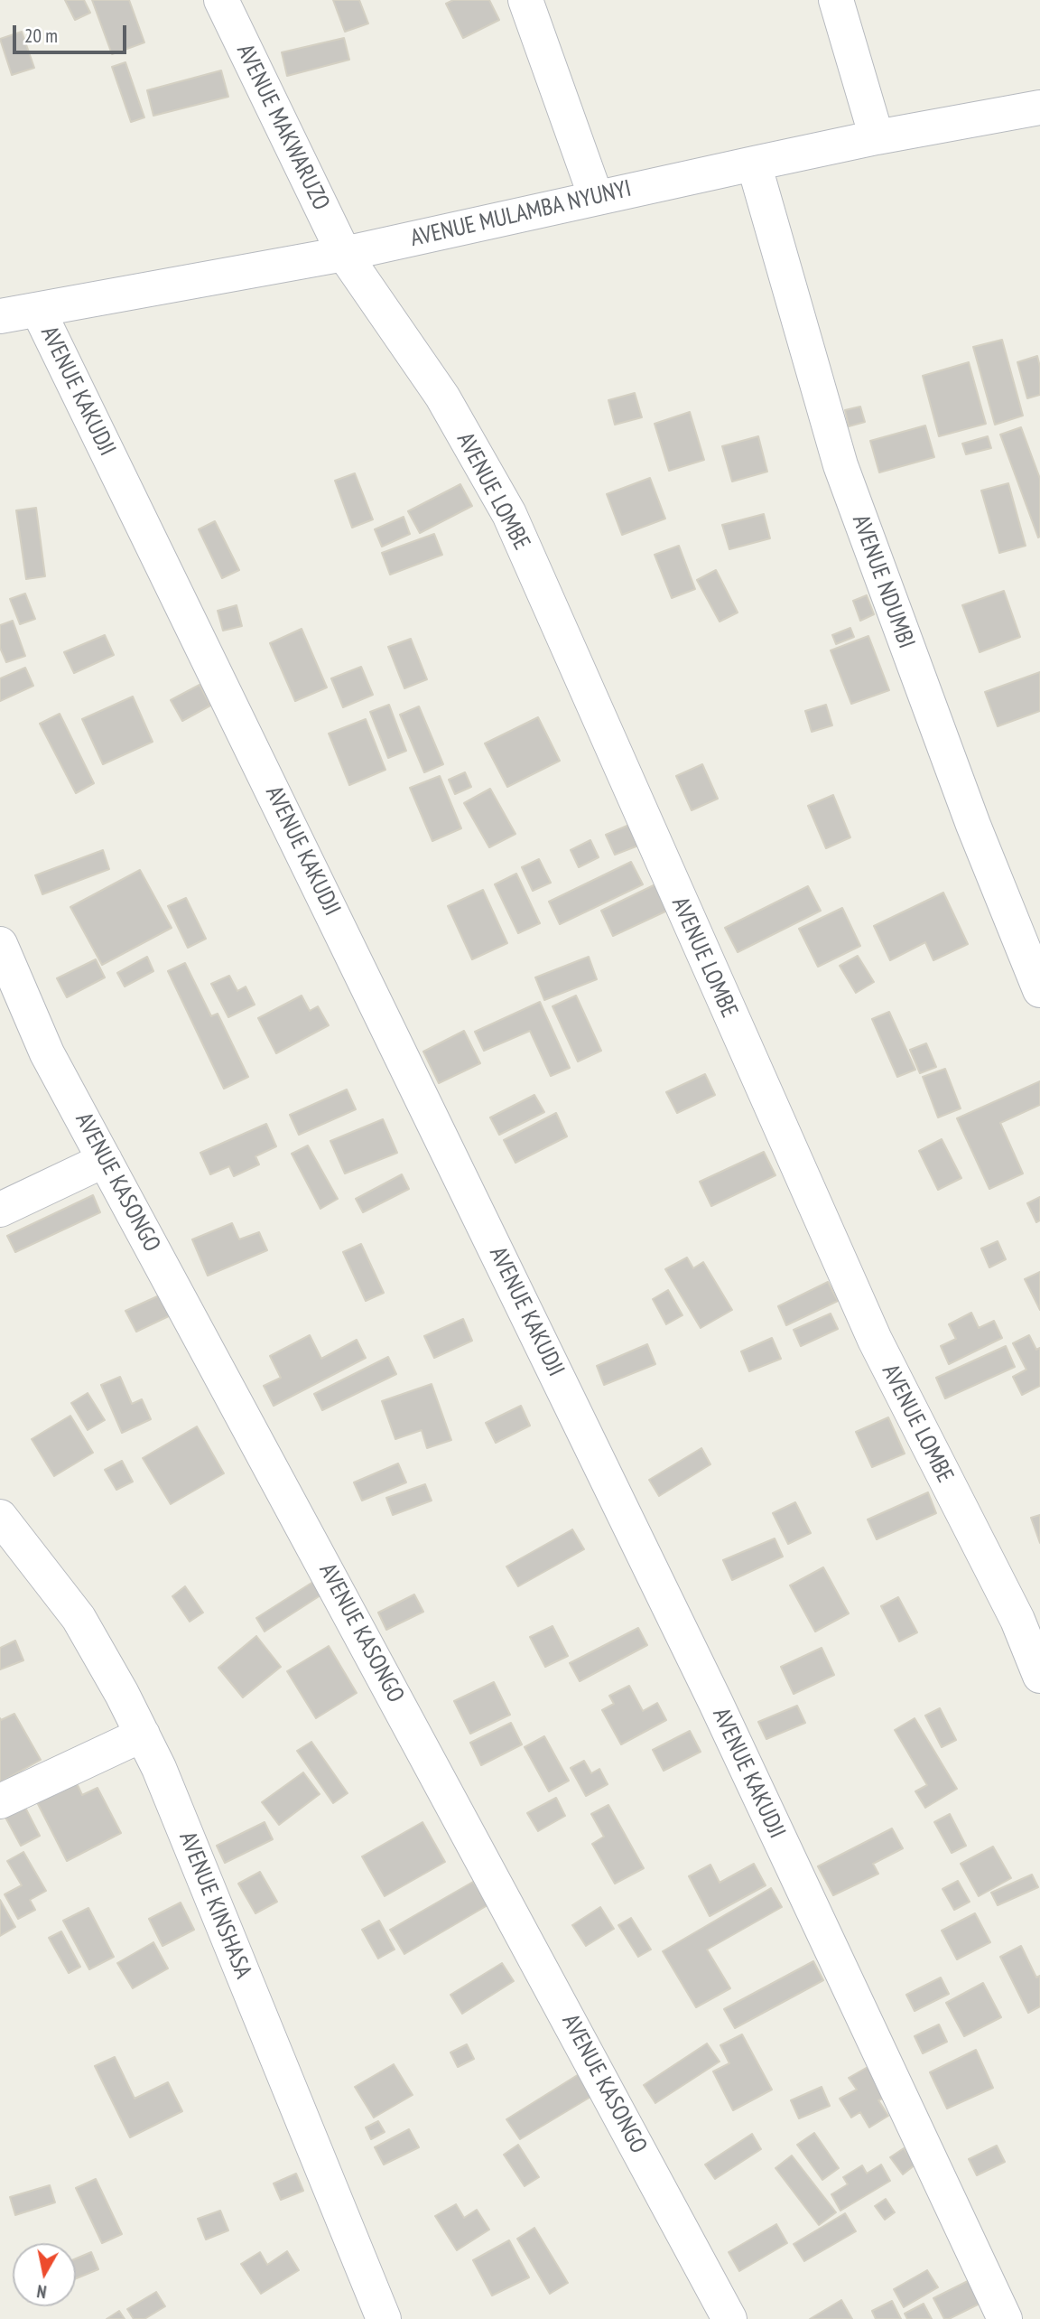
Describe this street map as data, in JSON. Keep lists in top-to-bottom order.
{
  "streets": {
    "street": [
      "AVENUE MAKWARUZO",
      "AVENUE MULAMBA NYUNYI",
      "AVENUE KAKUDJI",
      "AVENUE LOMBE",
      "AVENUE NDUMBI",
      "AVENUE KASONGO",
      "AVENUE KINSHASA"
    ]
  },
  "crossings": [
    ["AVENUE MAKWARUZO", "AVENUE MULAMBA NYUNYI"],
    ["AVENUE MAKWARUZO", "AVENUE LOMBE"],
    ["AVENUE MULAMBA NYUNYI", "AVENUE KAKUDJI"],
    ["AVENUE MULAMBA NYUNYI", "AVENUE LOMBE"],
    ["AVENUE MULAMBA NYUNYI", "AVENUE NDUMBI"]
  ],
  "scale_bar": "20 m",
  "north": "bottom"
}
